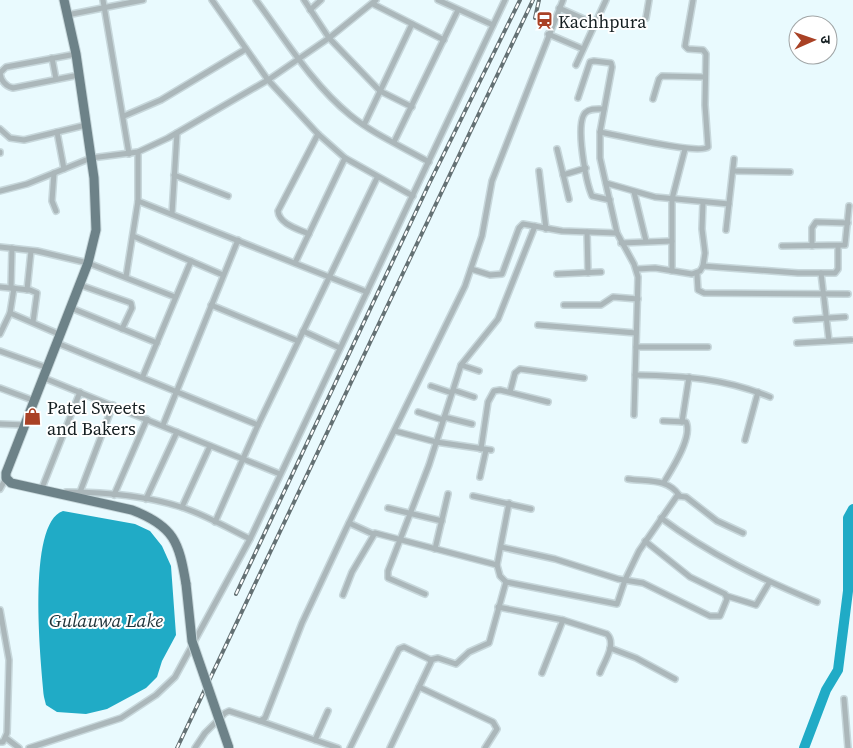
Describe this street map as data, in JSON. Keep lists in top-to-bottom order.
{
  "water": ["Gulauwa Lake"],
  "places": {
    "station": ["Kachhpura"],
    "shop": ["Patel Sweets and Bakers"]
  },
  "north": "right"
}
